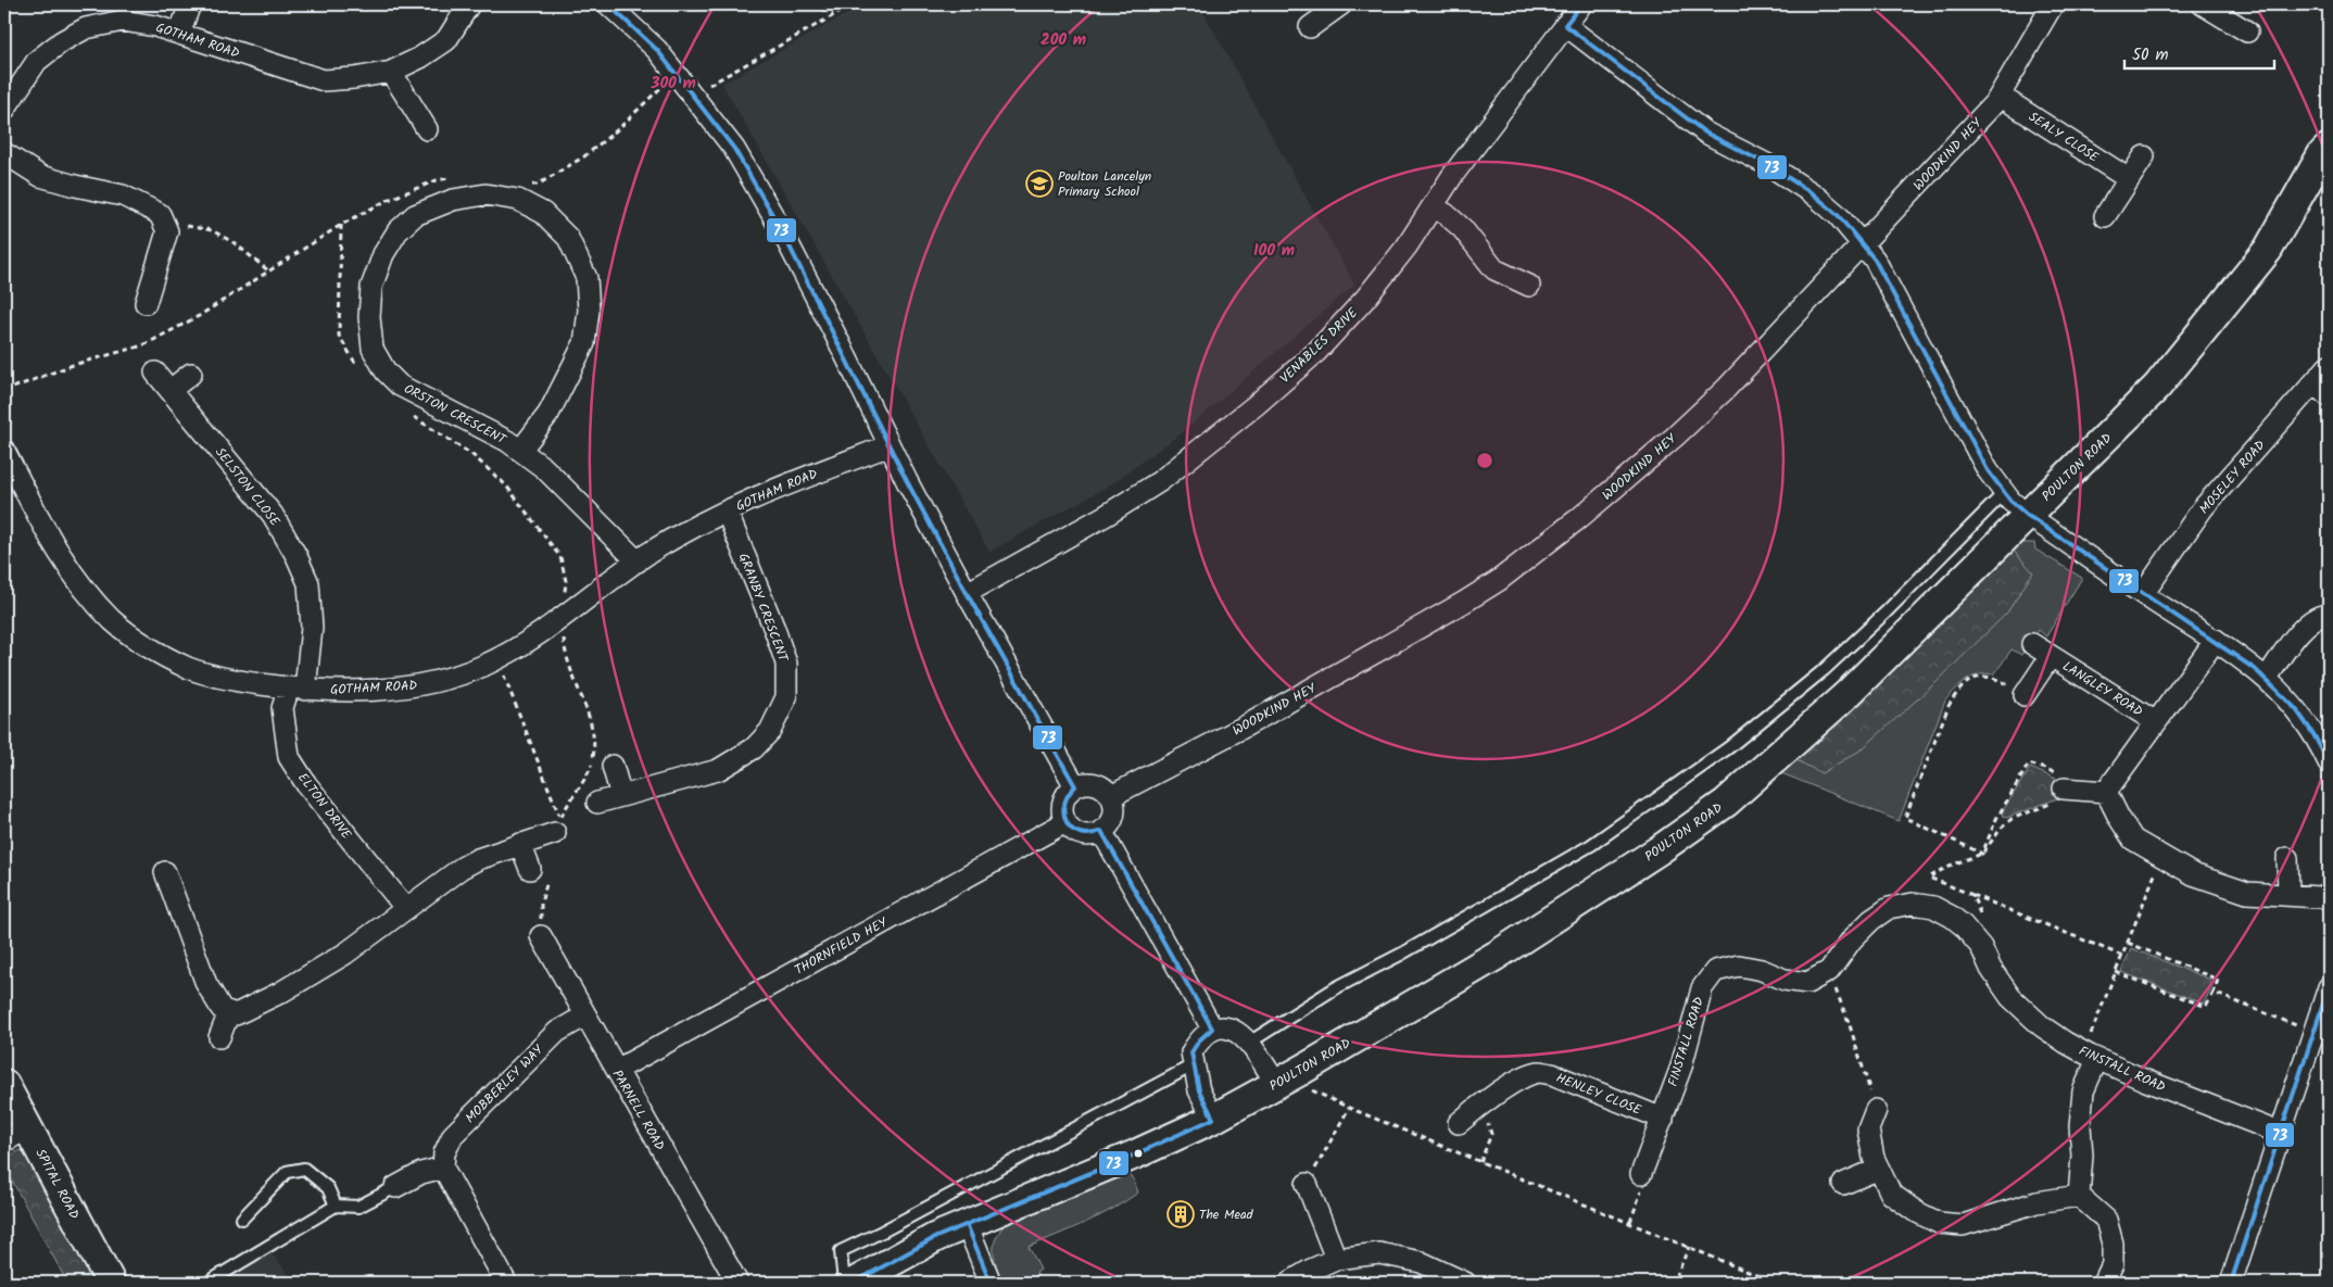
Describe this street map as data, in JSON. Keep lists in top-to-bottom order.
{
  "streets": {
    "street": [
      "GOTHAM ROAD",
      "SEALY CLOSE",
      "WOODKIND HEY",
      "VENABLES DRIVE",
      "ORSTON CRESCENT",
      "POULTON ROAD",
      "MOSELEY ROAD",
      "SELSTON CLOSE",
      "GRANBY CRESCENT",
      "LANGLEY ROAD",
      "ELTON DRIVE",
      "THORNFIELD HEY",
      "FINSTALL ROAD",
      "MOBBERLEY WAY",
      "HENLEY CLOSE",
      "PARNELL ROAD",
      "SPITAL ROAD"
    ]
  },
  "crossings": [
    ["GOTHAM ROAD", "ORSTON CRESCENT"],
    ["GOTHAM ROAD", "SELSTON CLOSE"],
    ["GOTHAM ROAD", "GRANBY CRESCENT"],
    ["GOTHAM ROAD", "ELTON DRIVE"],
    ["SEALY CLOSE", "WOODKIND HEY"],
    ["WOODKIND HEY", "THORNFIELD HEY"],
    ["SELSTON CLOSE", "ELTON DRIVE"],
    ["THORNFIELD HEY", "PARNELL ROAD"],
    ["FINSTALL ROAD", "HENLEY CLOSE"],
    ["MOBBERLEY WAY", "PARNELL ROAD"]
  ],
  "places": {
    "school or university": ["Poulton Lancelyn Primary School"],
    "building": ["The Mead"]
  },
  "lines": ["transit line 73"],
  "scale_bar": "50 m",
  "rings": ["200 m", "300 m", "100 m"]
}
